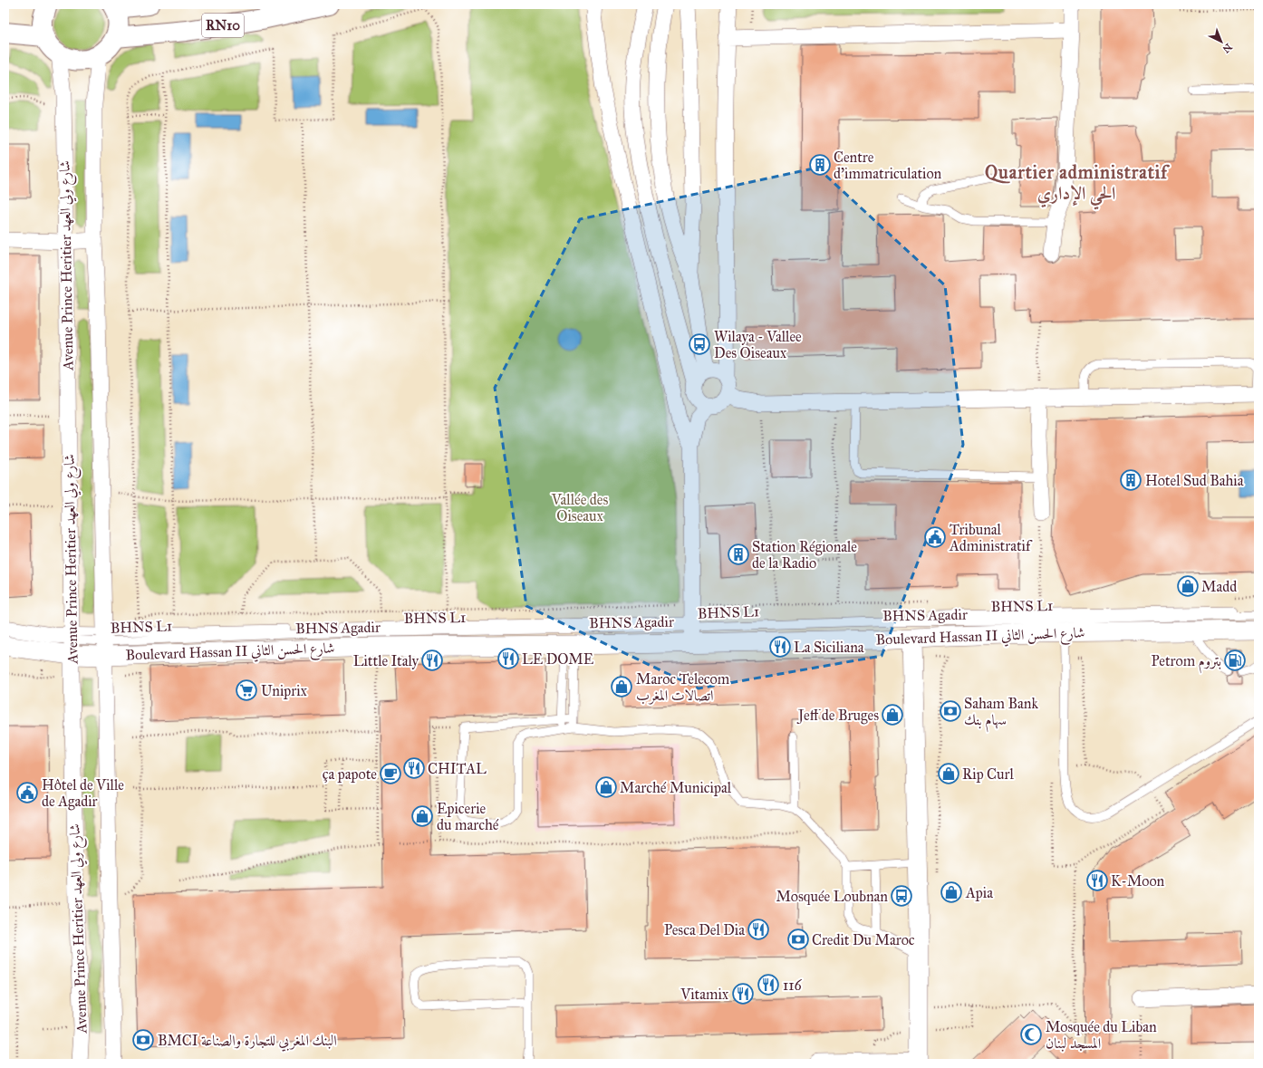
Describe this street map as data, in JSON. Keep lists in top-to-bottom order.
{
  "streets": {
    "main road": ["RN10"],
    "street": ["Avenue Prince Heritier شارع ولي العهد", "Boulevard Hassan II شارع الحسن الثاني"],
    "lane": ["BHNS L1", "BHNS Agadir"]
  },
  "crossings": [
    ["Avenue Prince Heritier شارع ولي العهد", "BHNS L1"],
    ["Avenue Prince Heritier شارع ولي العهد", "BHNS Agadir"],
    ["Avenue Prince Heritier شارع ولي العهد", "Boulevard Hassan II شارع الحسن الثاني"],
    ["BHNS L1", "BHNS Agadir"],
    ["BHNS L1", "Boulevard Hassan II شارع الحسن الثاني"],
    ["BHNS Agadir", "Boulevard Hassan II شارع الحسن الثاني"]
  ],
  "districts": ["Quartier administratif الحي الإداري"],
  "parks": ["Vallée des Oiseaux"],
  "places": {
    "building": ["Centre d'immatriculation", "Hotel Sud Bahia", "Station Régionale de la Radio"],
    "bus stop": ["Wilaya - Vallee Des Oiseaux", "Mosquée Loubnan"],
    "public building": ["Tribunal Administratif", "Hôtel de Ville de Agadir"],
    "shop": [
      "Madd",
      "Maroc Telecom اتصالات المغرب",
      "Jeff de Bruges",
      "Rip Curl",
      "Marché Municipal",
      "Epicerie du marché",
      "Apia"
    ],
    "restaurant": [
      "La Siciliana",
      "LE DOME",
      "Little Italy",
      "CHITAL",
      "K-Moon",
      "Pesca Del Dia",
      "116",
      "Vitamix"
    ],
    "fuel station": ["Petrom بتروم"],
    "supermarket": ["Uniprix"],
    "bank": ["Saham Bank سهام بنك", "Credit Du Maroc", "BMCI البنك المغربي للتجارة والصناعة"],
    "cafe": ["ça papote"],
    "mosque": ["Mosquée du Liban المسجد لبنان"]
  },
  "north": "bottom right"
}
